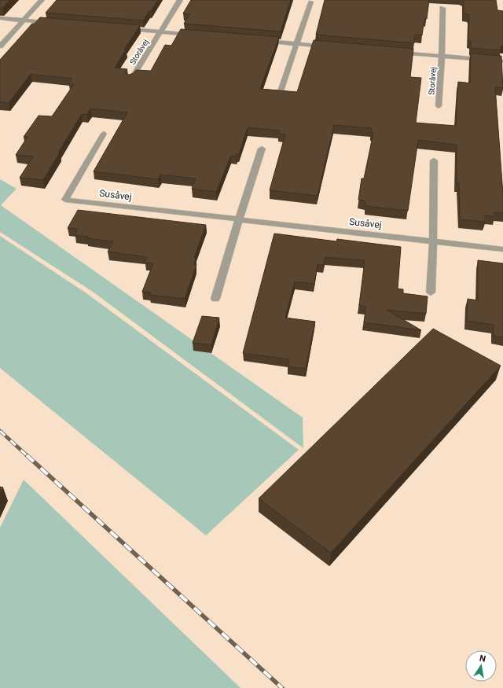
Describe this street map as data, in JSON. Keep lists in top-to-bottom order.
{
  "streets": {
    "street": ["Storåvej", "Susåvej"]
  },
  "north": "top"
}
